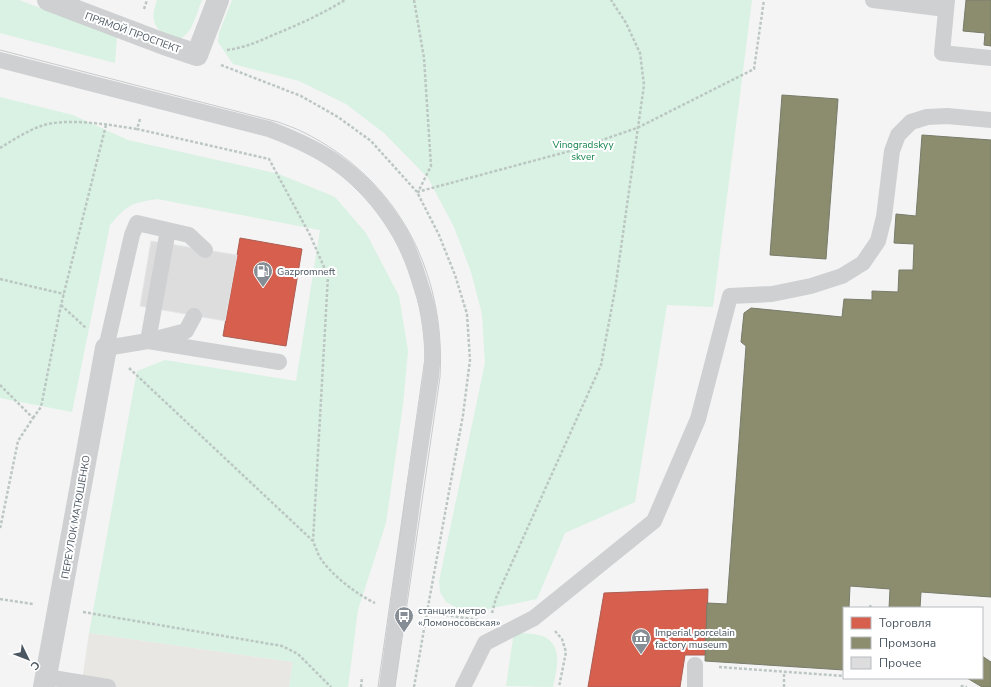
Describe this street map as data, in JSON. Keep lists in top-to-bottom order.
{
  "streets": {
    "street": ["ПРЯМОЙ ПРОСПЕКТ", "ПЕРЕУЛОК МАТЮШЕНКО"]
  },
  "parks": ["Vinogradskyy skver"],
  "places": {
    "fuel station": ["Gazpromneft"],
    "bus stop": ["станция метро «Ломоносовская»"],
    "museum": ["Imperial porcelain factory museum"]
  },
  "legend": ["Торговля", "Промзона", "Прочее"],
  "north": "bottom right"
}
